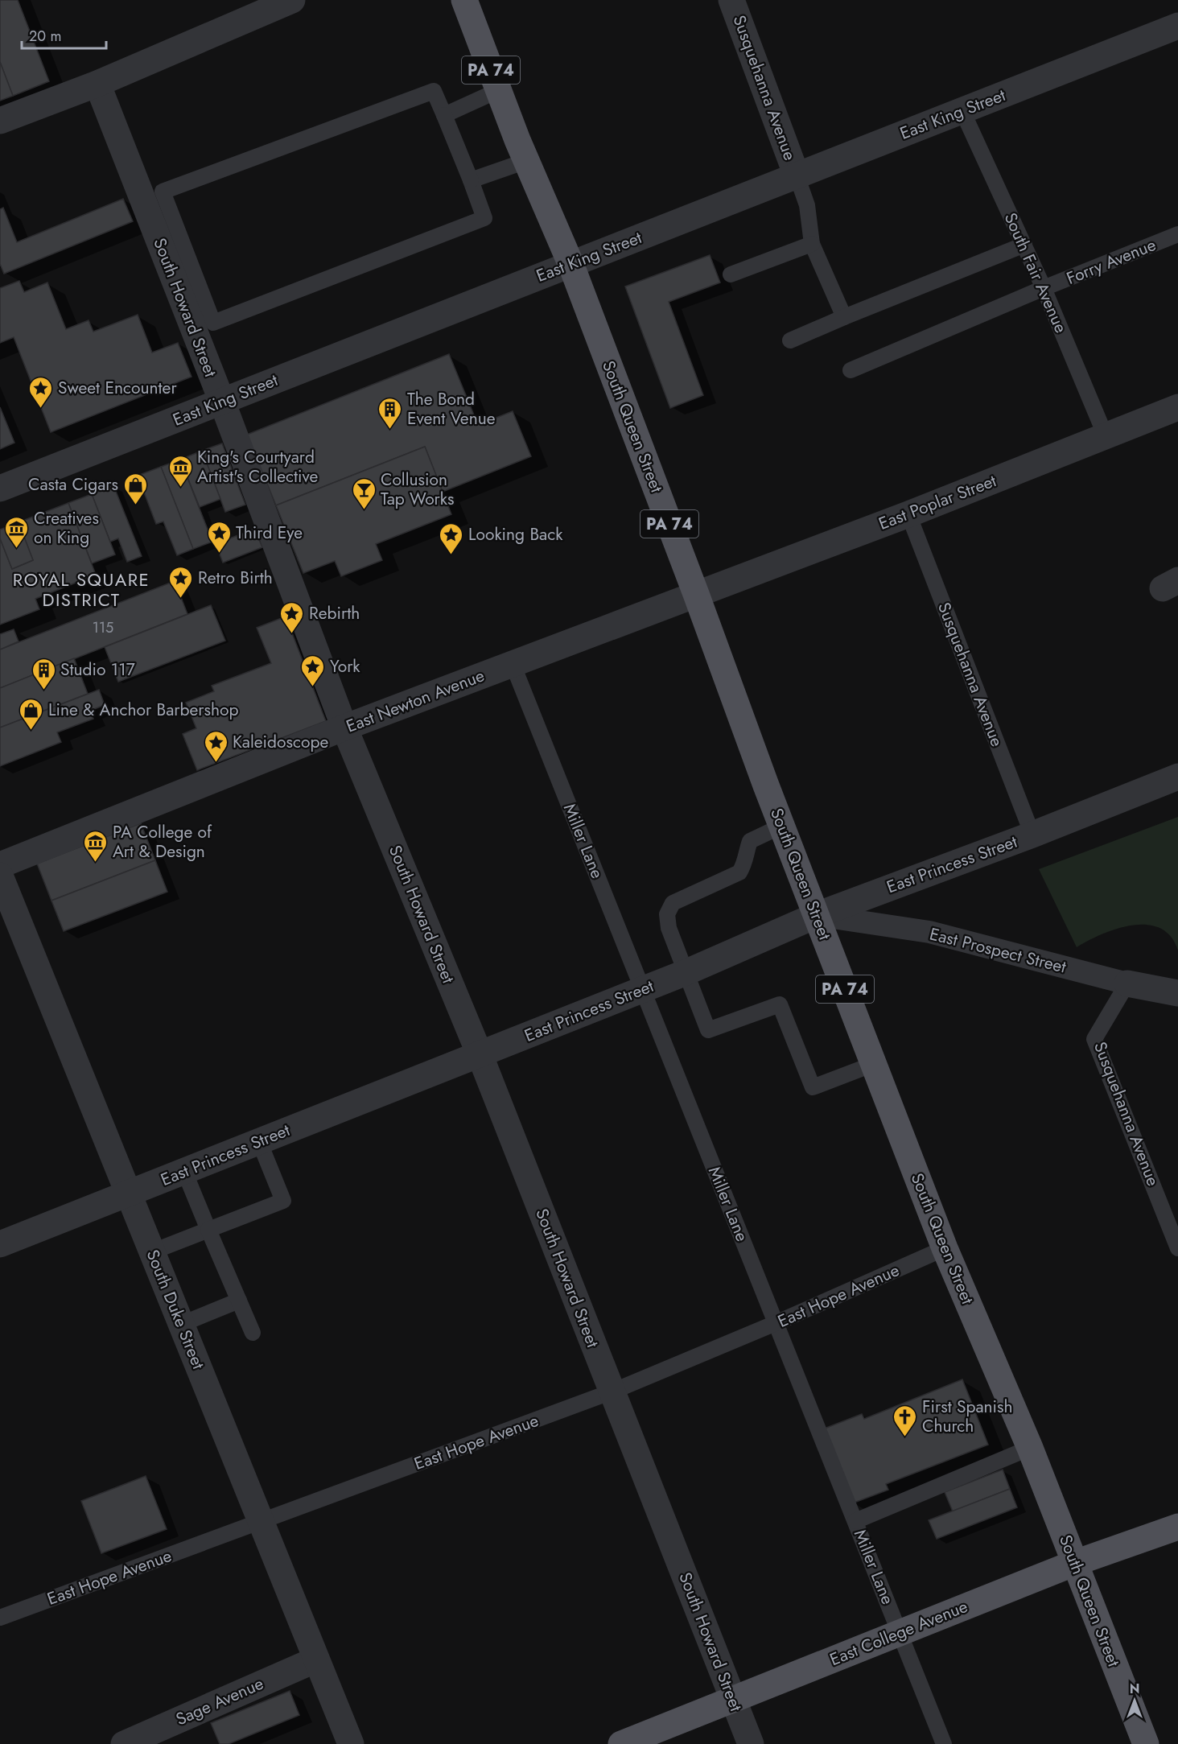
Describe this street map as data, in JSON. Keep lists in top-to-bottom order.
{
  "streets": {
    "main road": ["PA 74", "South Queen Street", "East College Avenue"],
    "street": [
      "Susquehanna Avenue",
      "East King Street",
      "South Howard Street",
      "East Poplar Street",
      "East Newton Avenue",
      "East Princess Street",
      "East Prospect Street",
      "South Duke Street",
      "Sage Avenue"
    ],
    "lane": [
      "Forry Avenue",
      "South Fair Avenue",
      "Miller Lane",
      "East Hope Avenue"
    ]
  },
  "crossings": [
    ["Susquehanna Avenue", "East King Street"],
    ["Susquehanna Avenue", "East Poplar Street"],
    ["Susquehanna Avenue", "East Princess Street"],
    ["Susquehanna Avenue", "East Prospect Street"],
    ["East King Street", "South Fair Avenue"],
    ["East King Street", "South Howard Street"],
    ["East King Street", "South Queen Street"],
    ["Forry Avenue", "South Fair Avenue"],
    ["South Fair Avenue", "East Poplar Street"],
    ["South Howard Street", "East Newton Avenue"],
    ["South Howard Street", "East Princess Street"],
    ["South Howard Street", "East Hope Avenue"],
    ["South Howard Street", "East College Avenue"],
    ["South Queen Street", "East Poplar Street"],
    ["South Queen Street", "East Newton Avenue"],
    ["South Queen Street", "East Princess Street"],
    ["South Queen Street", "East Prospect Street"],
    ["South Queen Street", "East Hope Avenue"],
    ["South Queen Street", "East College Avenue"],
    ["East Poplar Street", "East Newton Avenue"],
    ["East Newton Avenue", "Miller Lane"],
    ["Miller Lane", "East Princess Street"],
    ["Miller Lane", "East Hope Avenue"],
    ["Miller Lane", "East College Avenue"],
    ["East Princess Street", "East Prospect Street"],
    ["East Princess Street", "South Duke Street"],
    ["East Hope Avenue", "South Duke Street"],
    ["South Duke Street", "Sage Avenue"]
  ],
  "districts": ["ROYAL SQUARE DISTRICT"],
  "places": {
    "place": [
      "Sweet Encounter",
      "Third Eye",
      "Looking Back",
      "Retro Birth",
      "Rebirth",
      "York",
      "Kaleidoscope"
    ],
    "building": ["The Bond Event Venue", "Studio 117"],
    "museum": ["King's Courtyard Artist's Collective", "Creatives on King", "PA College of Art & Design"],
    "shop": ["Casta Cigars", "Line & Anchor Barbershop"],
    "bar": ["Collusion Tap Works"],
    "church": ["First Spanish Church"]
  },
  "house_numbers": ["115"],
  "scale_bar": "20 m",
  "north": "top"
}
